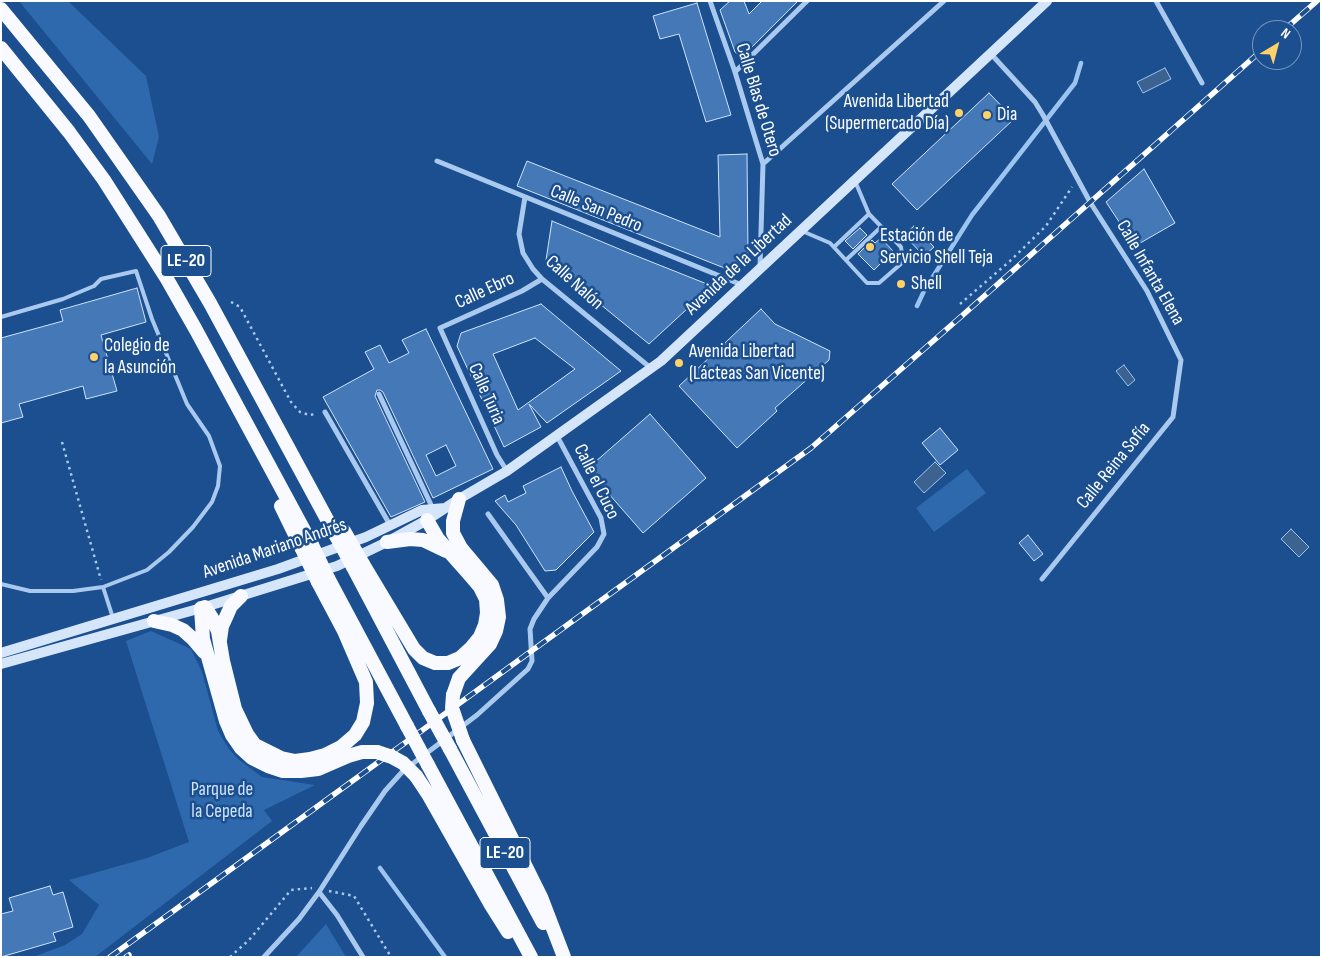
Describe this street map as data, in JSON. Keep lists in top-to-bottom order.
{
  "streets": {
    "highway": ["LE-20"],
    "main road": ["Avenida de la Libertad", "Avenida Mariano Andrés"],
    "street": [
      "Calle Blas de Otero",
      "Calle San Pedro",
      "Calle Infanta Elena",
      "Calle Nalón",
      "Calle Ebro",
      "Calle Turia",
      "Calle Reina Sofía",
      "Calle el Cuco"
    ]
  },
  "crossings": [
    ["Calle Blas de Otero", "Avenida de la Libertad"],
    ["Calle San Pedro", "Avenida de la Libertad"],
    ["Calle San Pedro", "Calle Nalón"],
    ["Avenida de la Libertad", "Calle Infanta Elena"],
    ["Avenida de la Libertad", "Calle Nalón"],
    ["Avenida de la Libertad", "Calle Turia"],
    ["Avenida de la Libertad", "Calle el Cuco"],
    ["Avenida de la Libertad", "Avenida Mariano Andrés"],
    ["Calle Infanta Elena", "Calle Reina Sofía"],
    ["Calle Nalón", "Calle Ebro"],
    ["Calle Ebro", "Calle Turia"]
  ],
  "parks": ["Parque de la Cepeda"],
  "places": [
    "Avenida Libertad (Supermercado Día)",
    "Dia",
    "Estación de Servicio Shell Teja",
    "Shell",
    "Colegio de la Asunción",
    "Avenida Libertad (Lácteas San Vicente)"
  ],
  "north": "top right"
}
